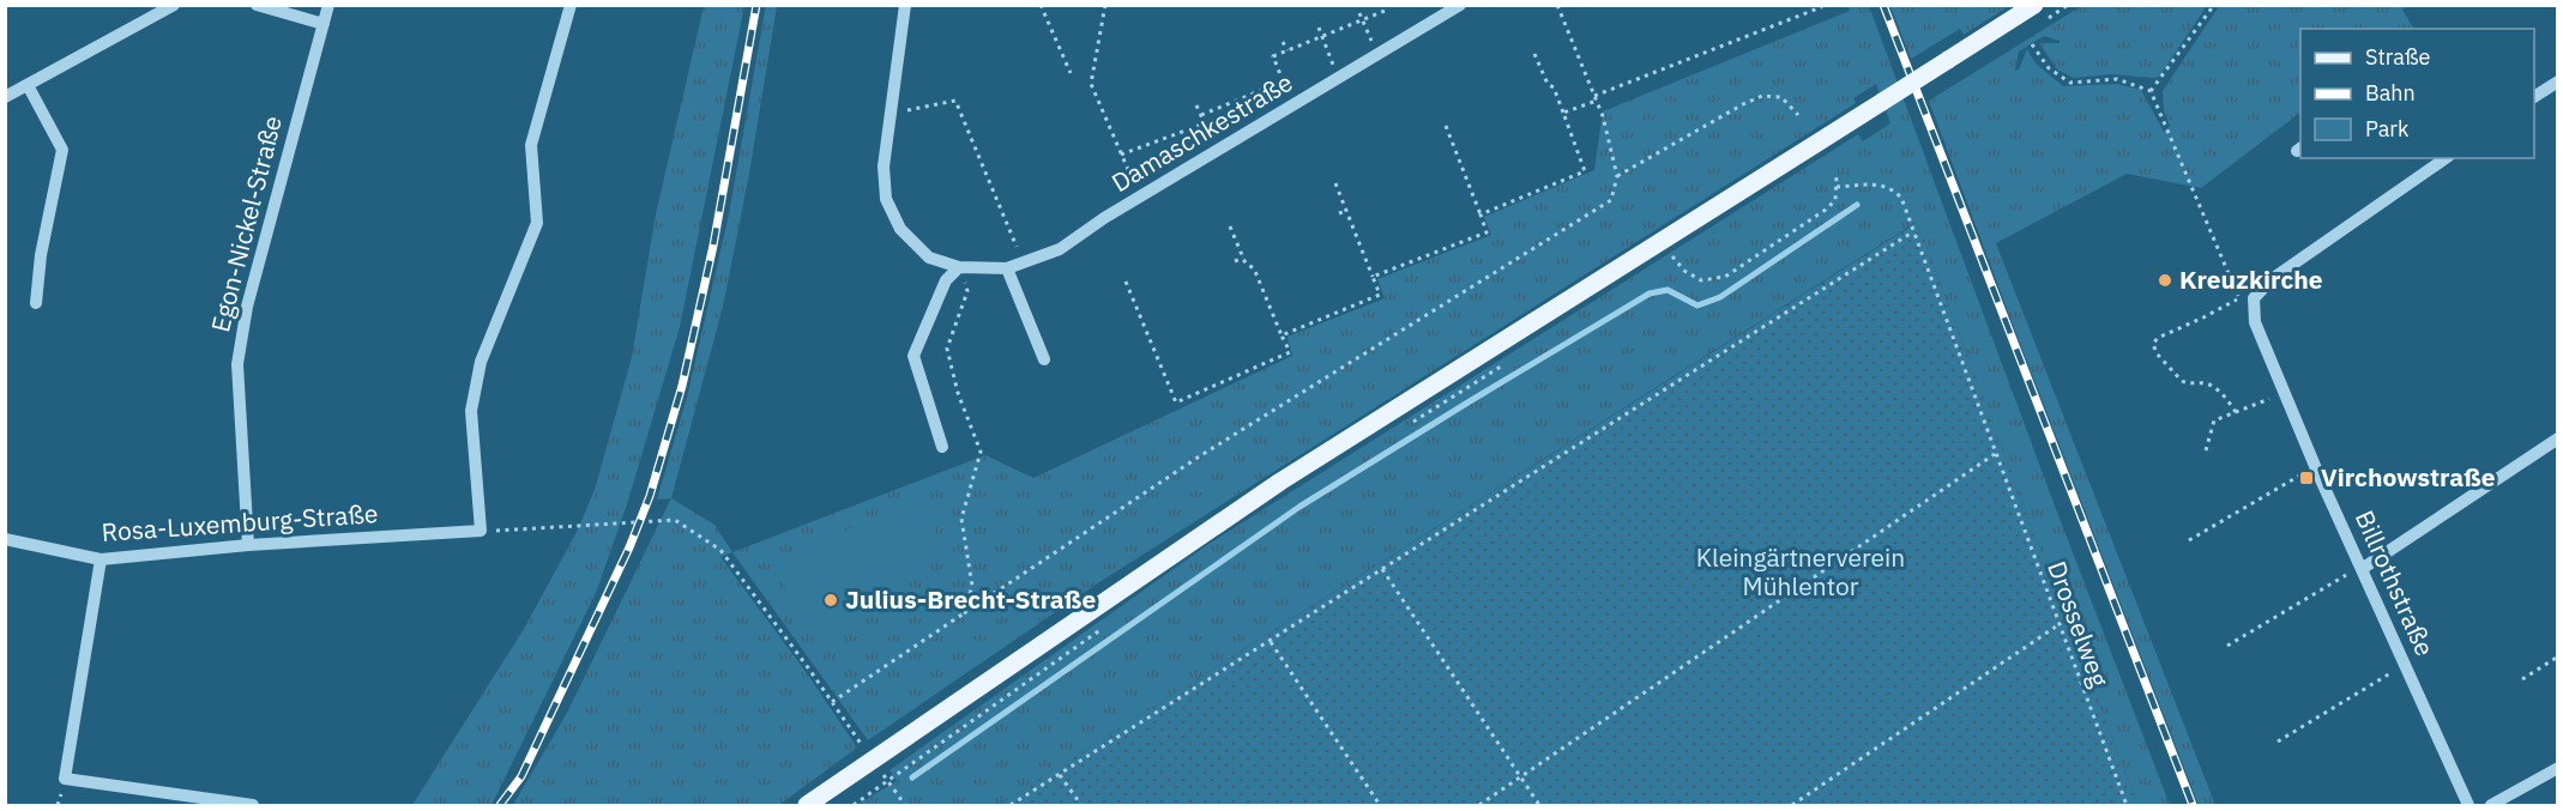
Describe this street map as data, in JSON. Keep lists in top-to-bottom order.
{
  "streets": {
    "street": [
      "Damaschkestraße",
      "Egon-Nickel-Straße",
      "Rosa-Luxemburg-Straße",
      "Billrothstraße"
    ],
    "path": ["Drosselweg"]
  },
  "crossings": [
    ["Egon-Nickel-Straße", "Rosa-Luxemburg-Straße"]
  ],
  "parks": ["Kleingärtnerverein Mühlentor"],
  "places": {
    "other": ["Kreuzkirche", "Julius-Brecht-Straße"],
    "transit": ["Virchowstraße"]
  },
  "legend": ["Straße", "Bahn", "Park"]
}
